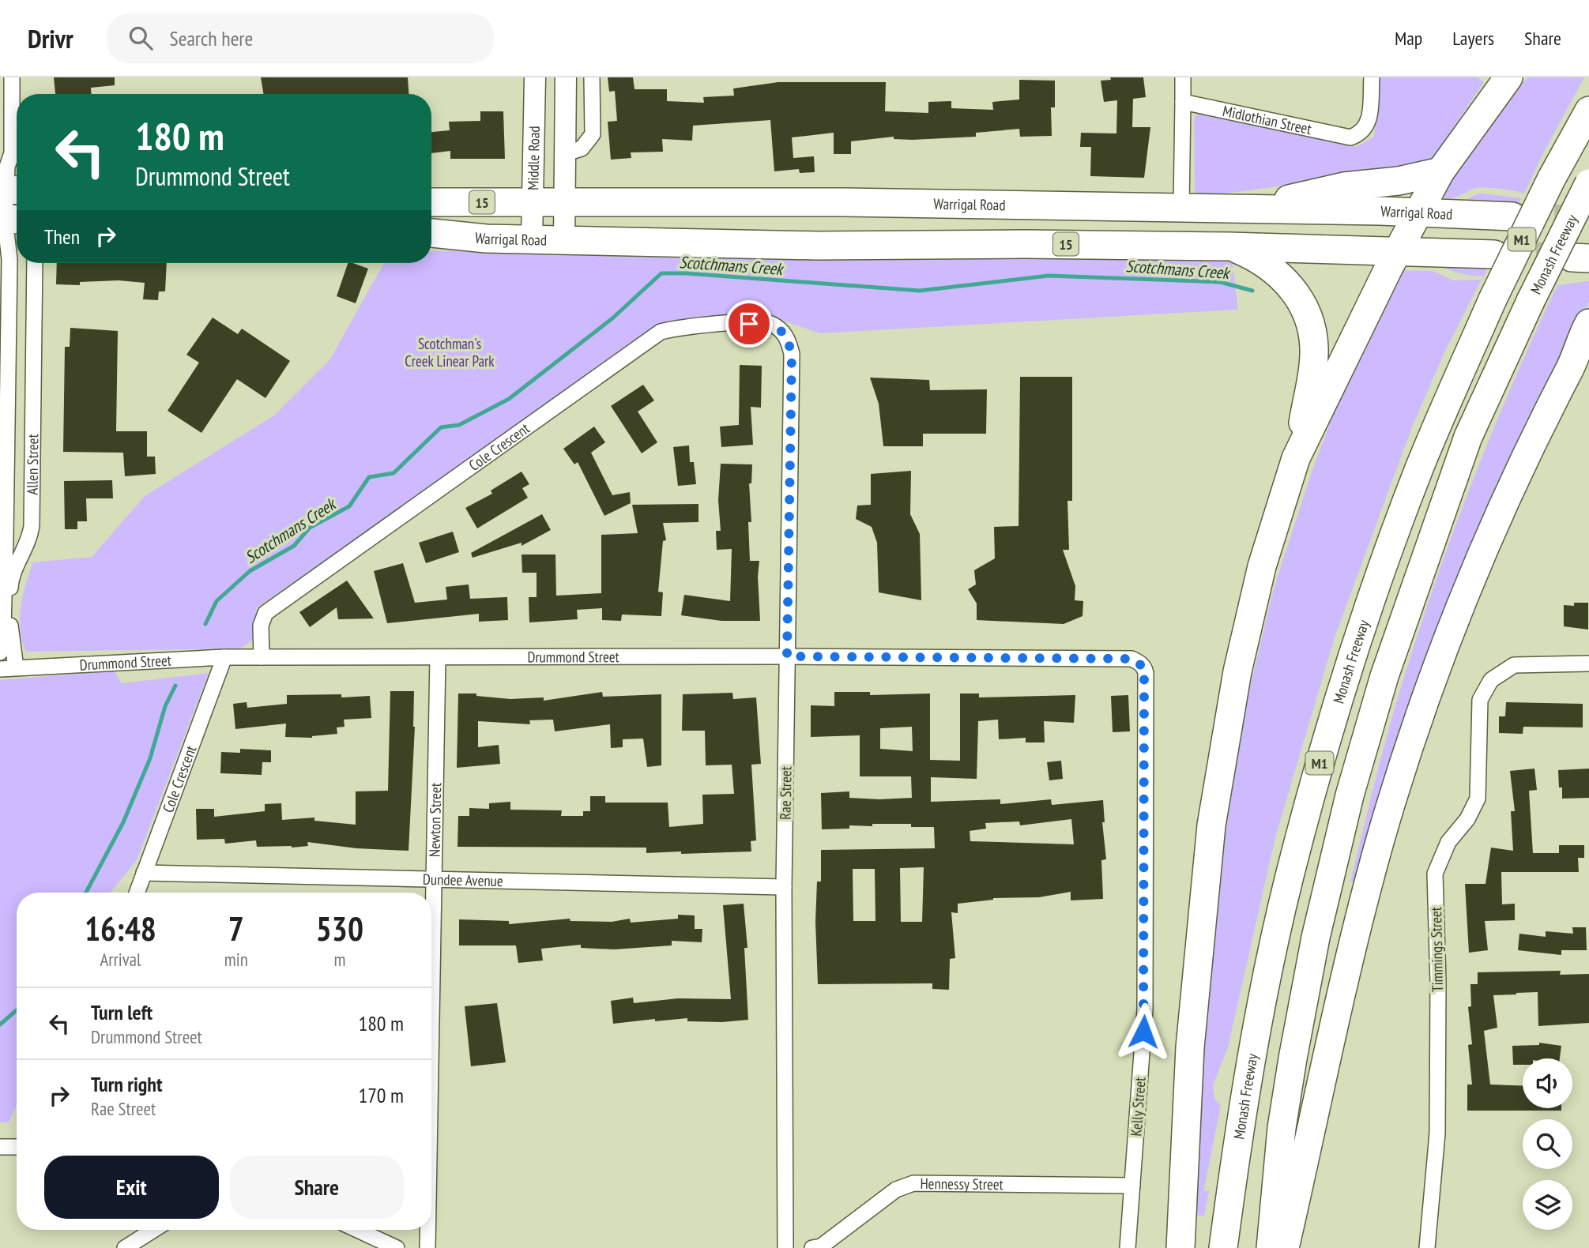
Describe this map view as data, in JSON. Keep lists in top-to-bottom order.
{
  "streets": {
    "highway": [
      "15",
      "Warrigal Road",
      "M1",
      "Monash Freeway"
    ],
    "street": [
      "Midlothian Street",
      "Middle Road",
      "Cole Crescent",
      "Allen Street",
      "Drummond Street",
      "Rae Street",
      "Newton Street",
      "Dundee Avenue",
      "Timmings Street",
      "Kelly Street",
      "Hennessy Street"
    ]
  },
  "crossings": [
    ["Middle Road", "Warrigal Road"],
    ["Cole Crescent", "Drummond Street"],
    ["Cole Crescent", "Rae Street"],
    ["Cole Crescent", "Dundee Avenue"],
    ["Allen Street", "Drummond Street"],
    ["Drummond Street", "Rae Street"],
    ["Drummond Street", "Newton Street"],
    ["Drummond Street", "Kelly Street"],
    ["Rae Street", "Dundee Avenue"],
    ["Newton Street", "Dundee Avenue"],
    ["Kelly Street", "Hennessy Street"]
  ],
  "water": ["Scotchmans Creek"],
  "parks": ["Scotchman's Creek Linear Park"],
  "page": {
    "header": "Drivr",
    "search": "Search here",
    "nav": ["Map", "Layers", "Share"],
    "turn": ["180 m", "Drummond Street"],
    "then": "Then",
    "eta": [
      "16:48",
      "Arrival",
      "7",
      "min",
      "530",
      "m"
    ],
    "list": [
      {
        "name": "Turn left",
        "note": "Drummond Street",
        "value": "180 m"
      },
      {
        "name": "Turn right",
        "note": "Rae Street",
        "value": "170 m"
      }
    ],
    "buttons": ["Exit", "Share"]
  }
}
